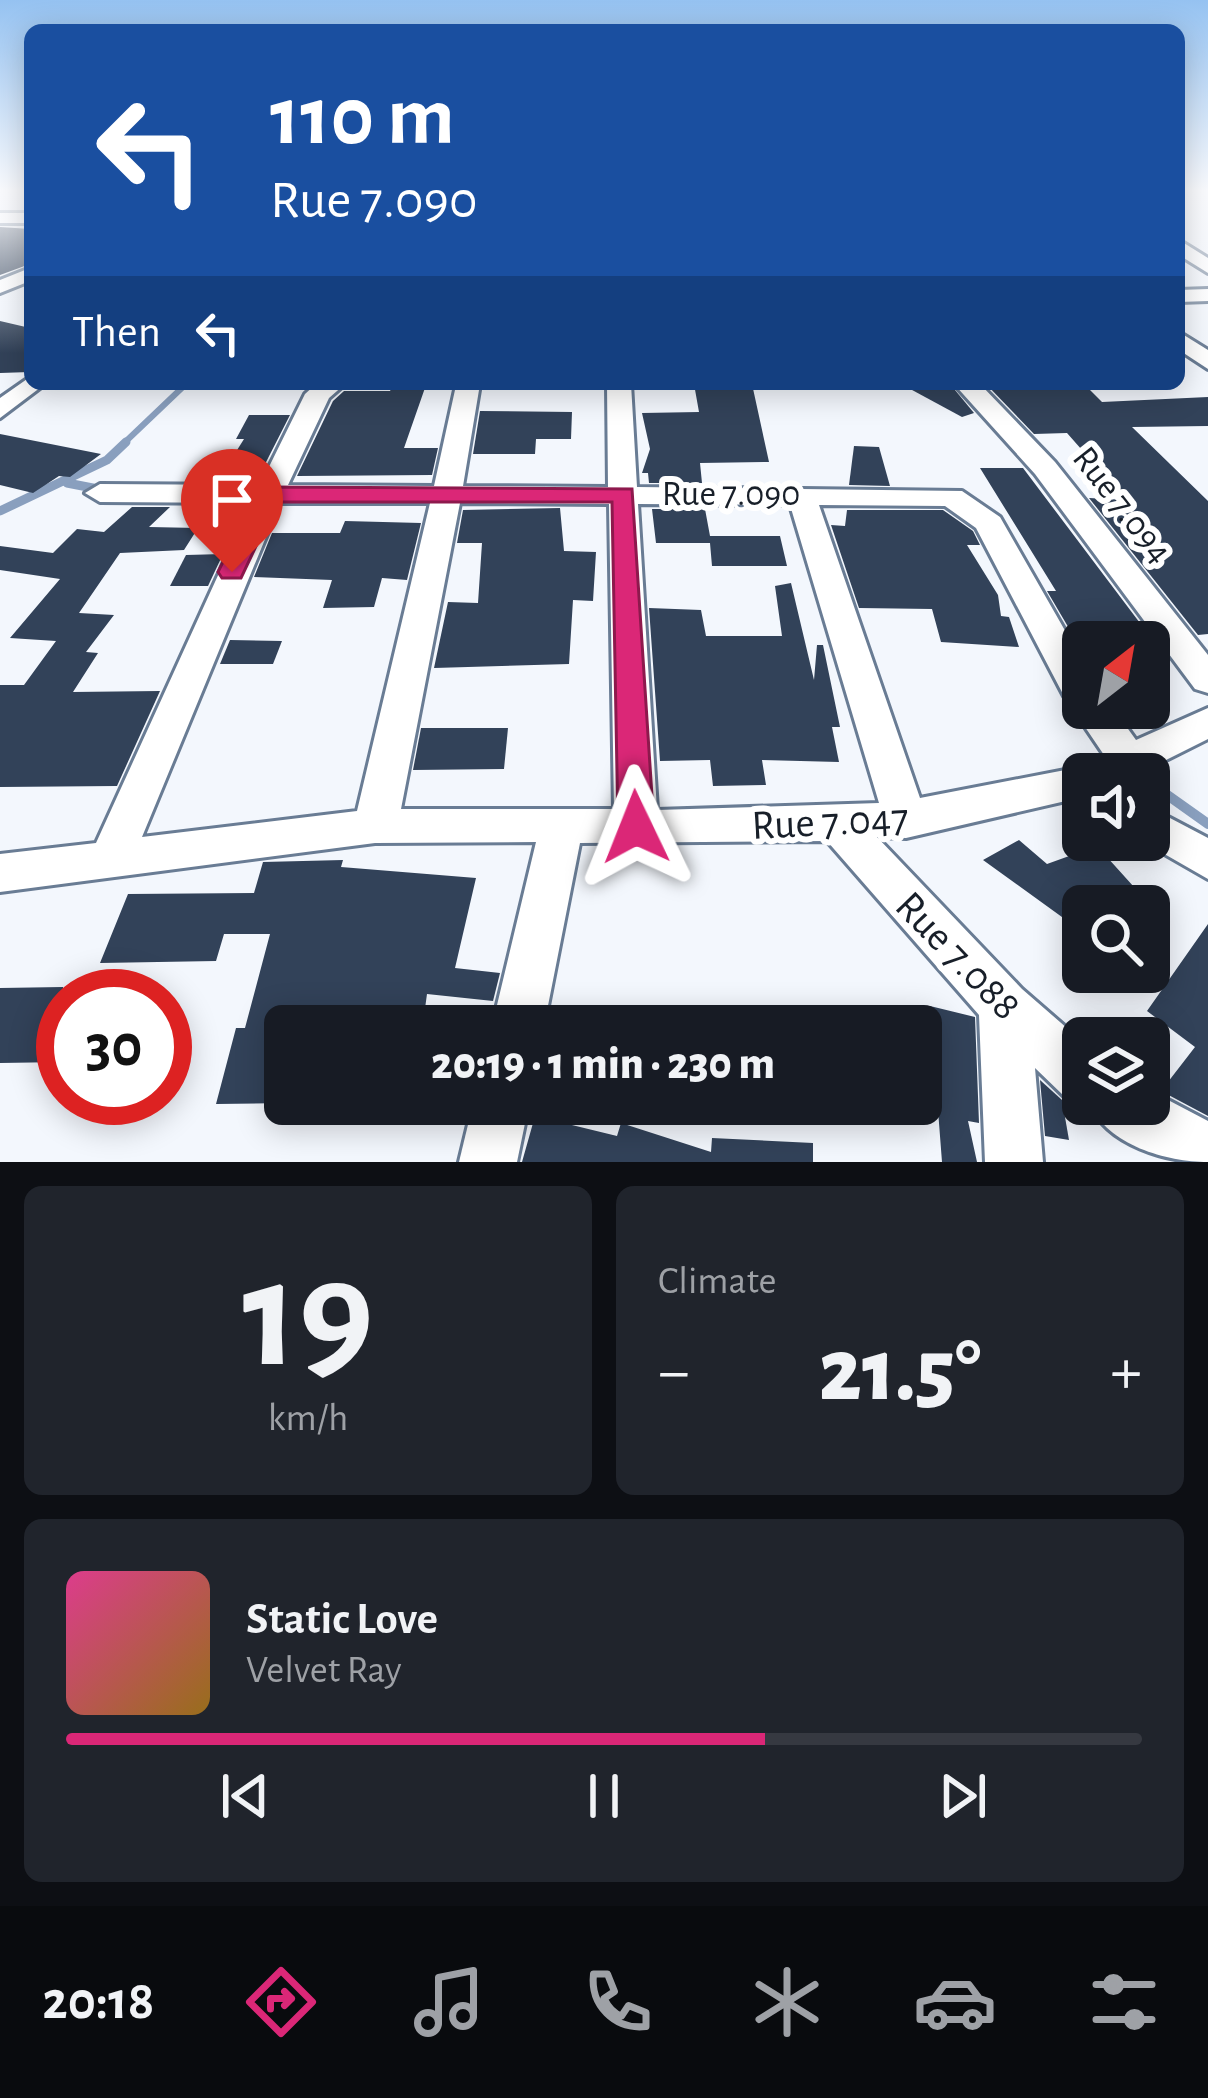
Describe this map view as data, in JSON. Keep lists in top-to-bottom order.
{
  "streets": {
    "street": [
      "Rue 7.090",
      "Rue 7.094",
      "Rue 7.047",
      "Rue 7.088"
    ]
  },
  "crossings": [
    ["Rue 7.047", "Rue 7.088"]
  ],
  "north": "top right",
  "page": {
    "turn": ["110 m", "Rue 7.090"],
    "then": "Then",
    "limit": "30",
    "trip": "20:19 · 1 min · 230 m",
    "tile": [
      ["19", "km/h"],
      "Climate"
    ],
    "heat": ["−", "21.5°", "+"],
    "song": ["Static Love", "Velvet Ray"],
    "tabs": "20:18"
  }
}
